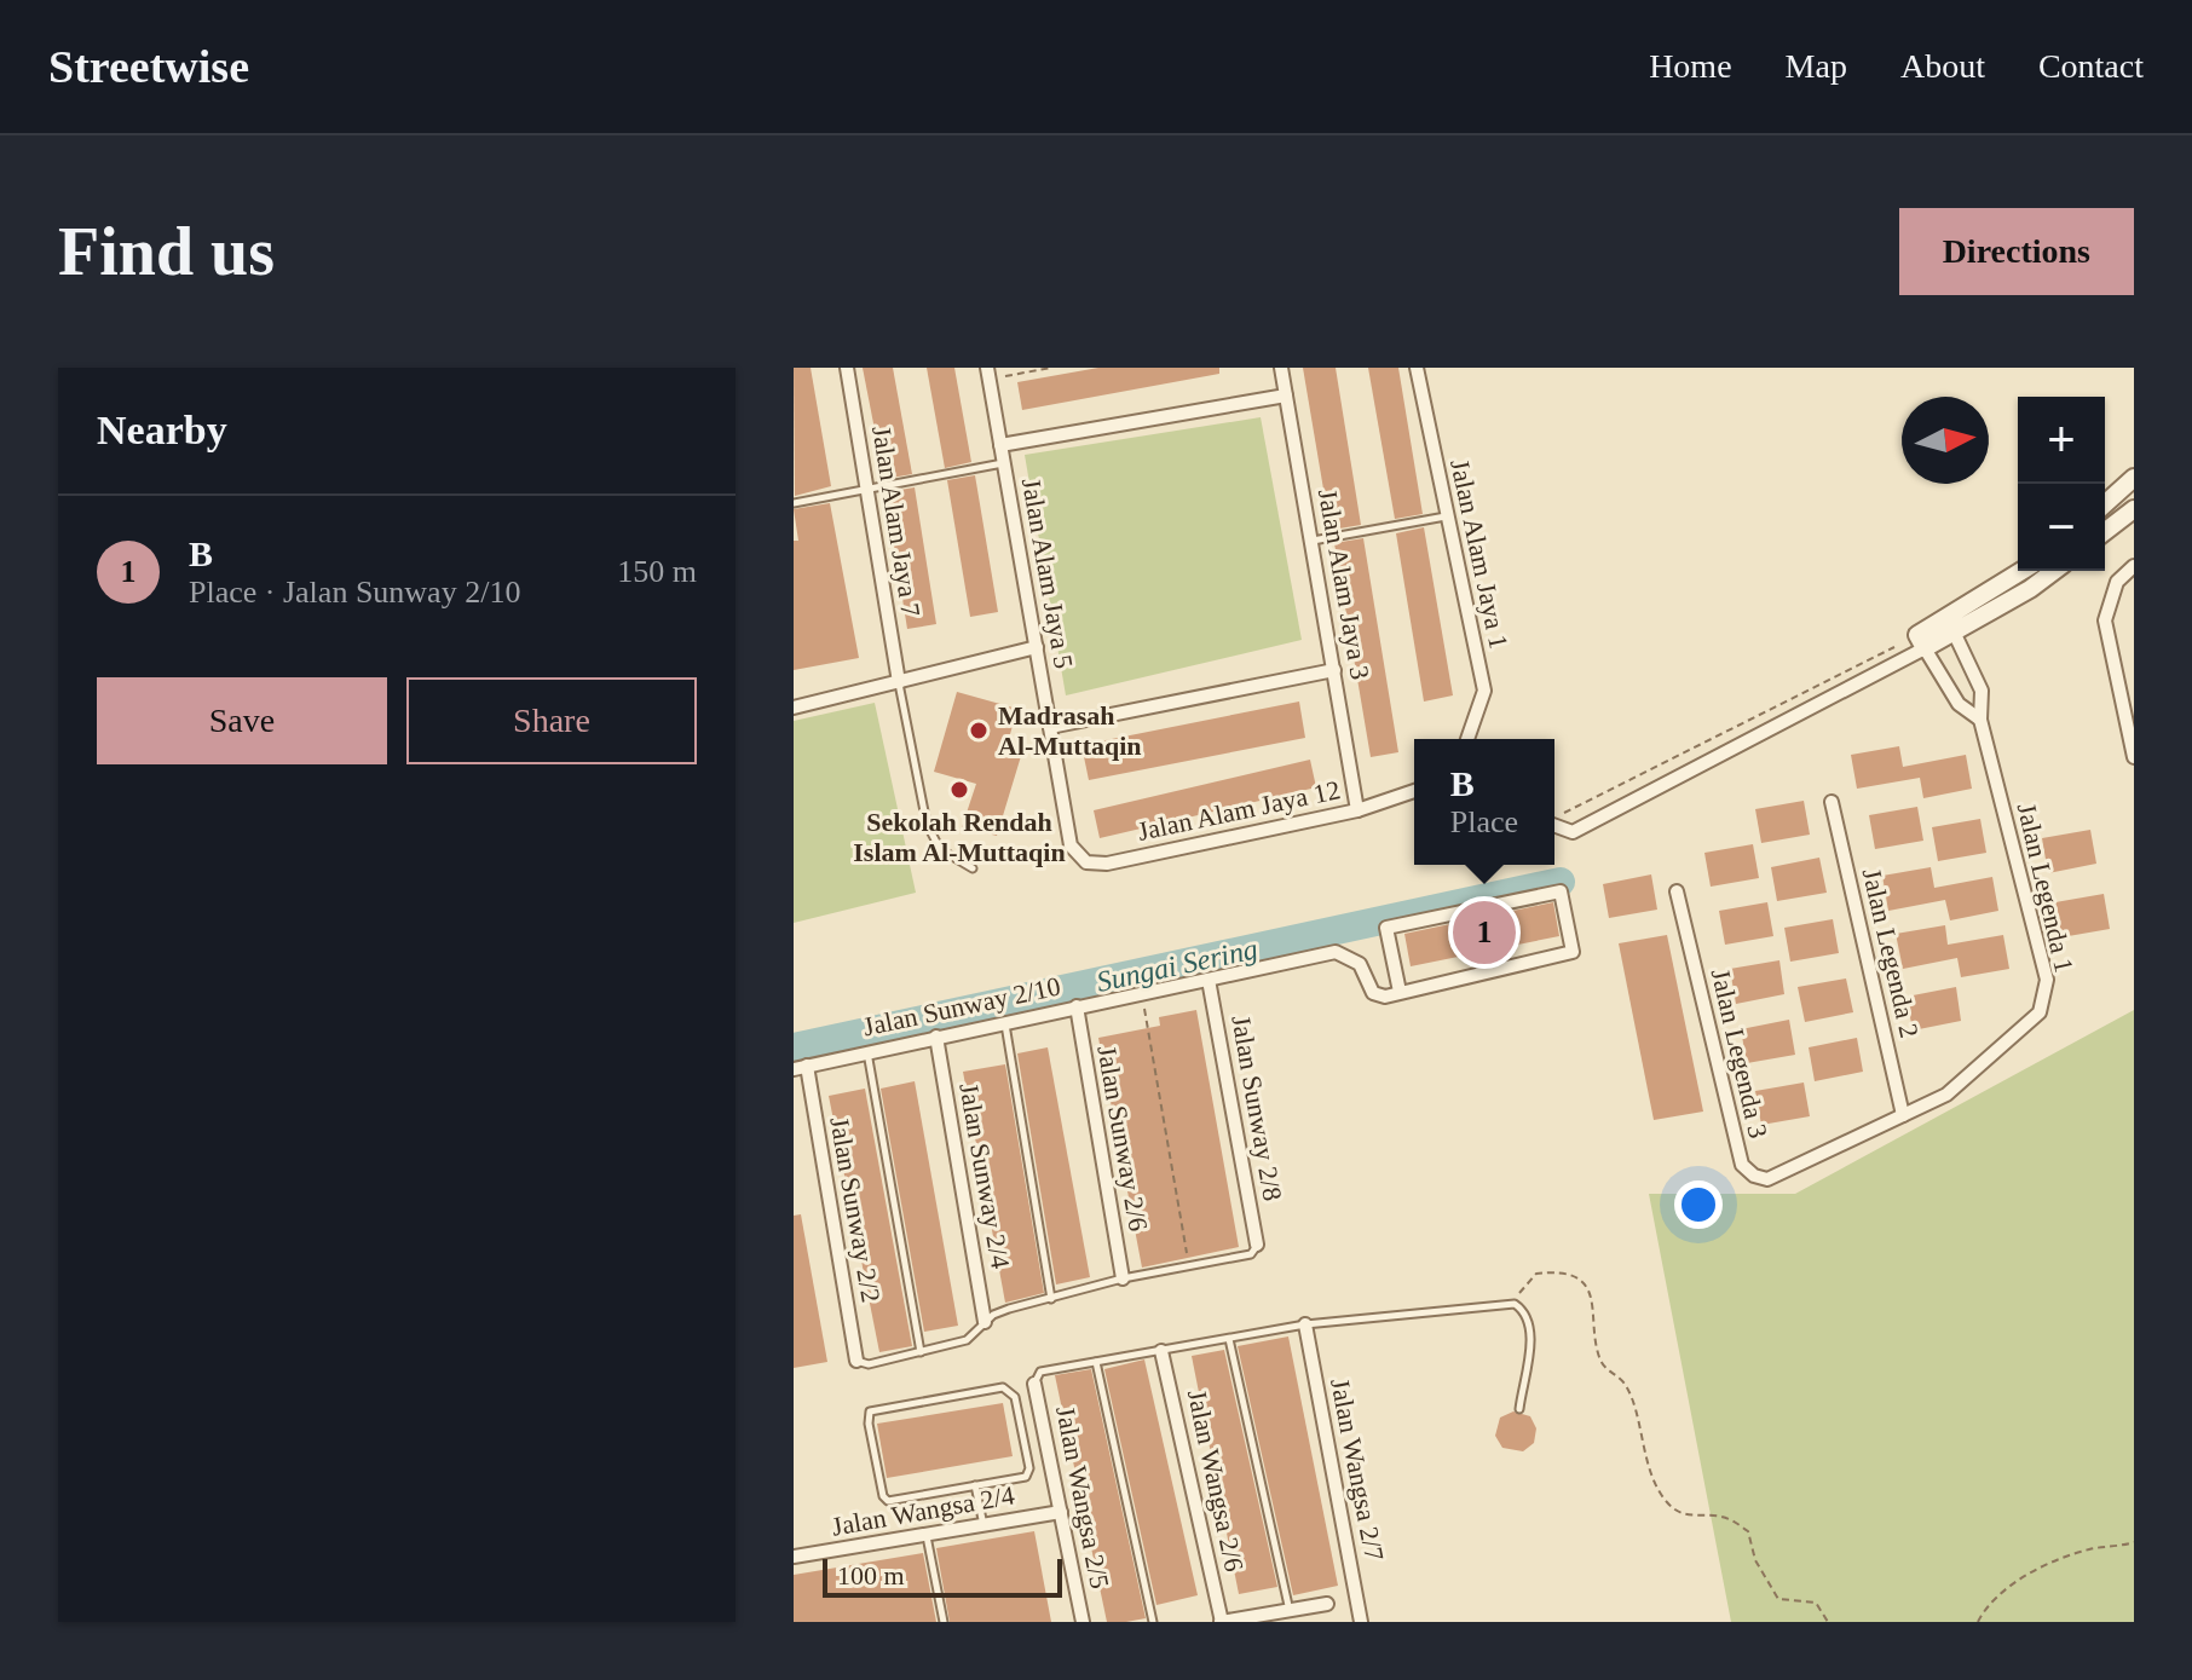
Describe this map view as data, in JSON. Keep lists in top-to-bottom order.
{
  "streets": {
    "street": [
      "Jalan Alam Jaya 7",
      "Jalan Alam Jaya 1",
      "Jalan Alam Jaya 5",
      "Jalan Alam Jaya 3",
      "Jalan Alam Jaya 12",
      "Jalan Legenda 1",
      "Jalan Legenda 2",
      "Jalan Sunway 2/10",
      "Jalan Legenda 3",
      "Jalan Sunway 2/8",
      "Jalan Sunway 2/6",
      "Jalan Sunway 2/4",
      "Jalan Sunway 2/2",
      "Jalan Wangsa 2/7",
      "Jalan Wangsa 2/6",
      "Jalan Wangsa 2/5",
      "Jalan Wangsa 2/4"
    ]
  },
  "crossings": [
    ["Jalan Alam Jaya 5", "Jalan Alam Jaya 12"],
    ["Jalan Alam Jaya 3", "Jalan Alam Jaya 12"],
    ["Jalan Legenda 1", "Jalan Legenda 2"],
    ["Jalan Legenda 1", "Jalan Legenda 3"],
    ["Jalan Legenda 2", "Jalan Legenda 3"],
    ["Jalan Sunway 2/10", "Jalan Sunway 2/8"],
    ["Jalan Sunway 2/10", "Jalan Sunway 2/6"],
    ["Jalan Sunway 2/10", "Jalan Sunway 2/4"],
    ["Jalan Sunway 2/10", "Jalan Sunway 2/2"],
    ["Jalan Wangsa 2/5", "Jalan Wangsa 2/4"]
  ],
  "water": ["Sungai Sering"],
  "places": ["Madrasah Al-Muttaqin", "Sekolah Rendah Islam Al-Muttaqin"],
  "scale_bar": "100 m",
  "north": "right",
  "page": {
    "header": "Streetwise",
    "nav": [
      "Home",
      "Map",
      "About",
      "Contact"
    ],
    "buttons": [
      "Directions",
      ["Save", "Share"]
    ],
    "title": "Find us",
    "heading": "Nearby",
    "map_buttons": ["+", "−"],
    "list": [
      {
        "mark": "1",
        "name": "B",
        "note": "Place · Jalan Sunway 2/10",
        "value": "150 m"
      }
    ],
    "popup": ["B", "Place"],
    "pins": "1",
    "scale": "100 m"
  }
}
